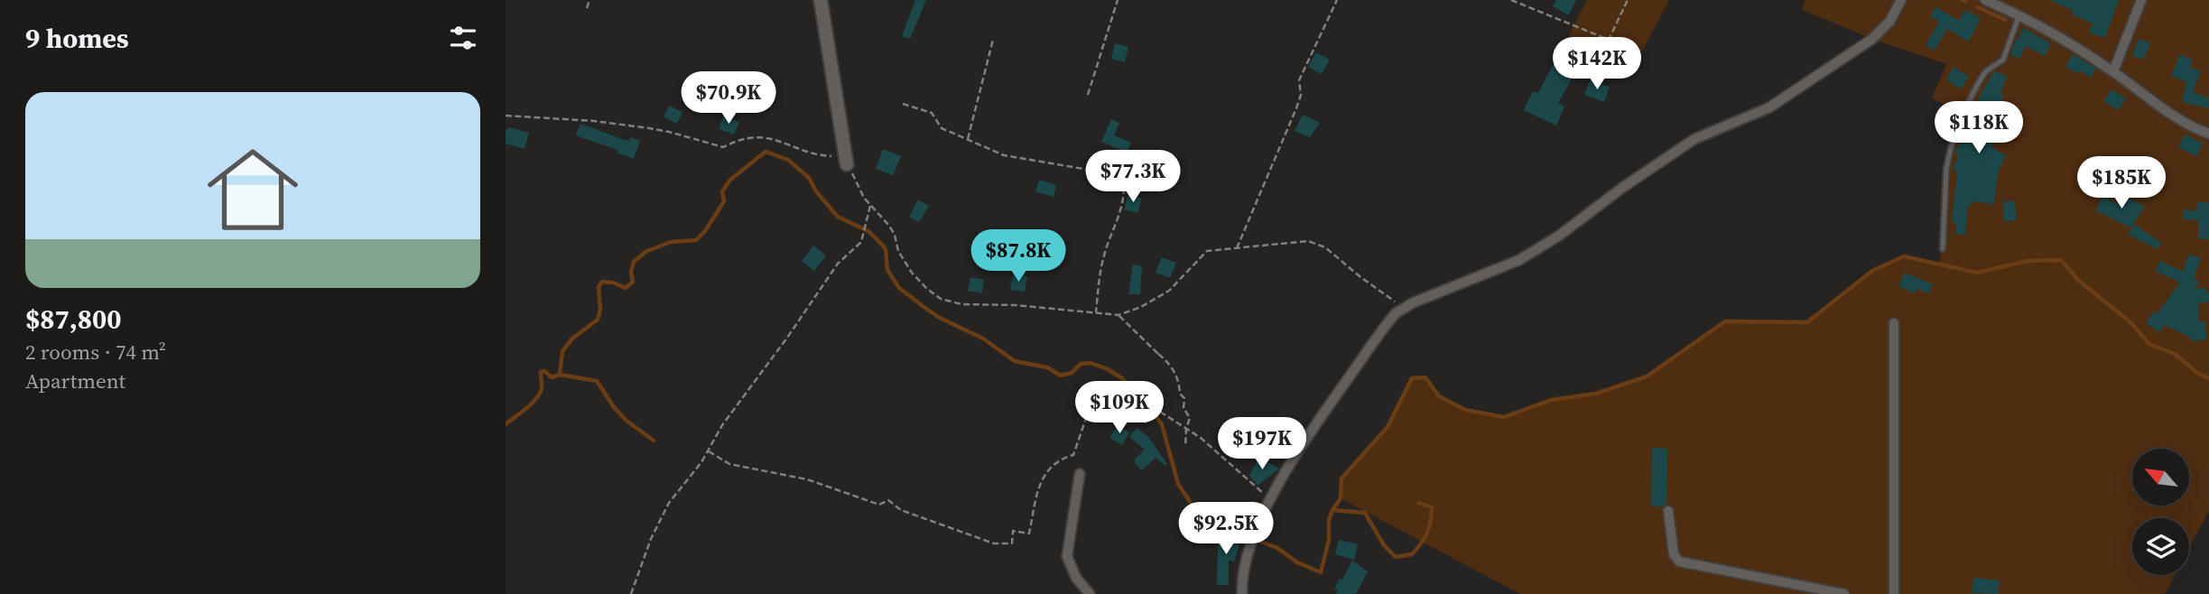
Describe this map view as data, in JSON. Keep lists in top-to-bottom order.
{
  "north": "top left",
  "page": {
    "heading": "9 homes",
    "price": [
      "$142K",
      "$70.9K",
      "$118K",
      "$77.3K",
      "$185K",
      "$87.8K",
      "$109K",
      "$197K",
      "$92.5K"
    ],
    "list": [
      {
        "name": "$87,800",
        "note": "2 rooms · 74 m² · Apartment"
      }
    ]
  }
}
